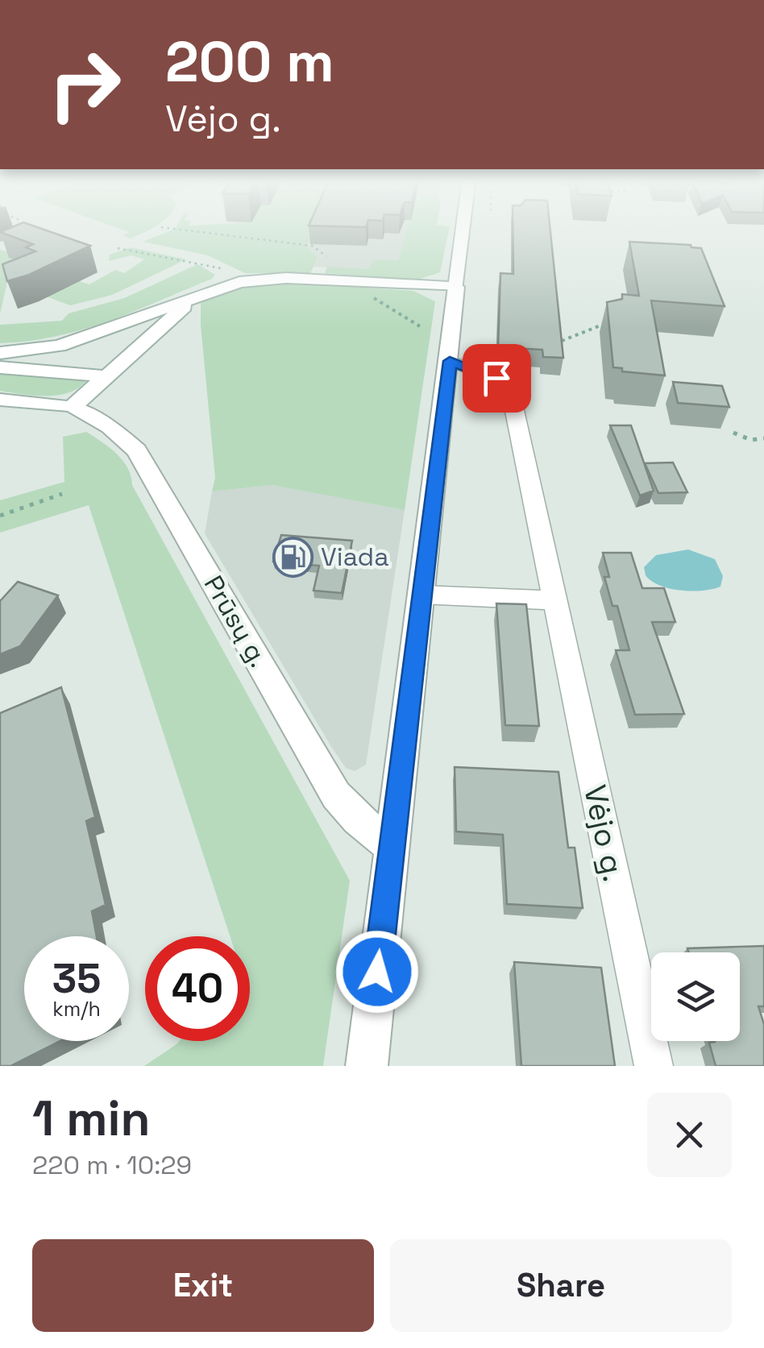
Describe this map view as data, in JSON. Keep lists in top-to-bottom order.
{
  "streets": {
    "main road": ["Prūsų g."],
    "street": ["Vėjo g."]
  },
  "places": {
    "fuel station": ["Viada"]
  },
  "page": {
    "turn": ["200 m", "Vėjo g."],
    "speed": "35 km/h",
    "limit": "40",
    "heading": ["1 min", "220 m · 10:29"],
    "buttons": ["Exit", "Share"]
  }
}
